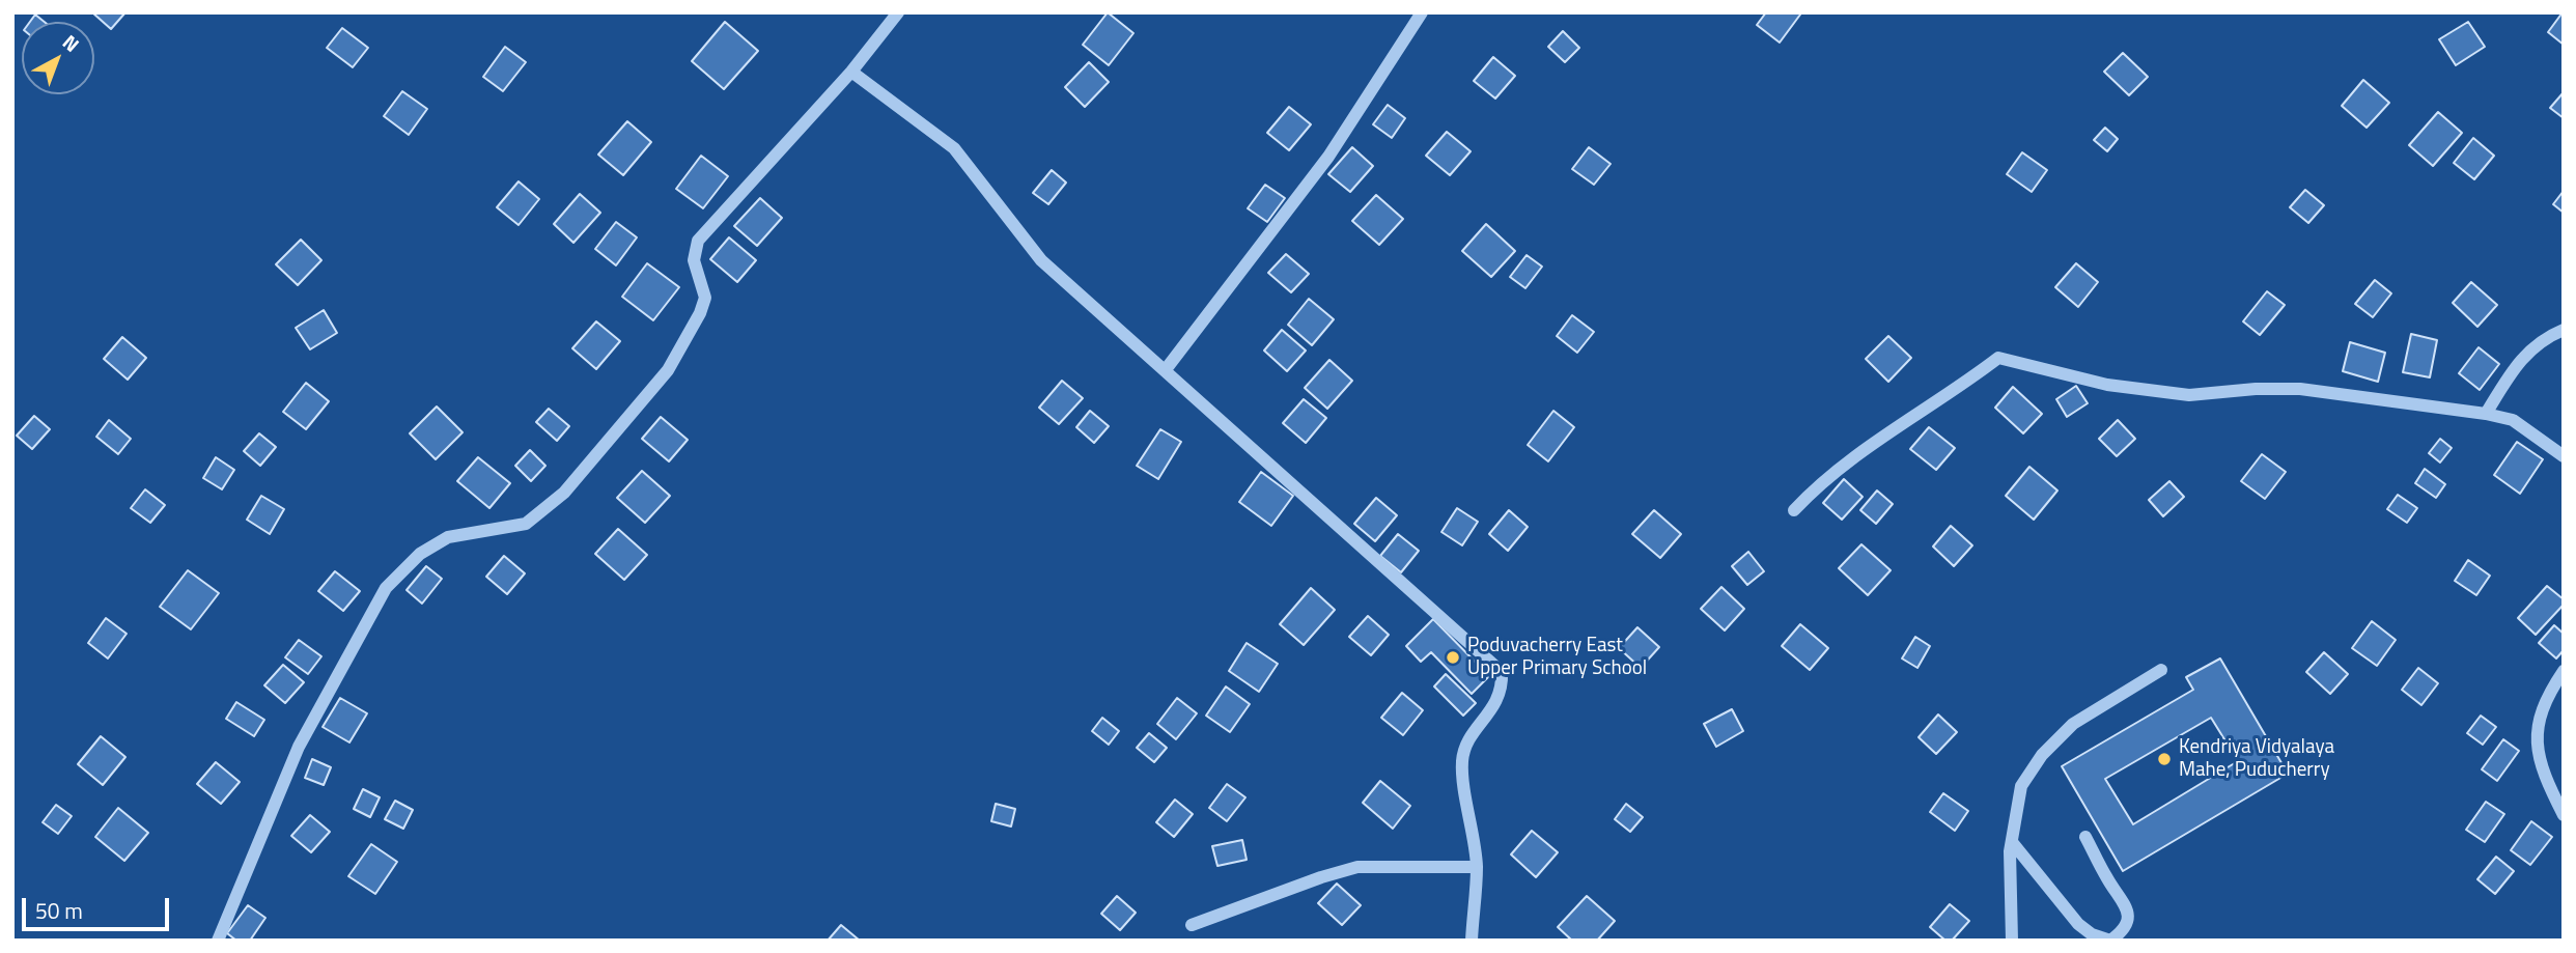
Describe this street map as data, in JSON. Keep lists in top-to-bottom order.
{
  "places": ["Poduvacherry East Upper Primary School", "Kendriya Vidyalaya Mahe, Puducherry"],
  "scale_bar": "50 m",
  "north": "top right"
}
